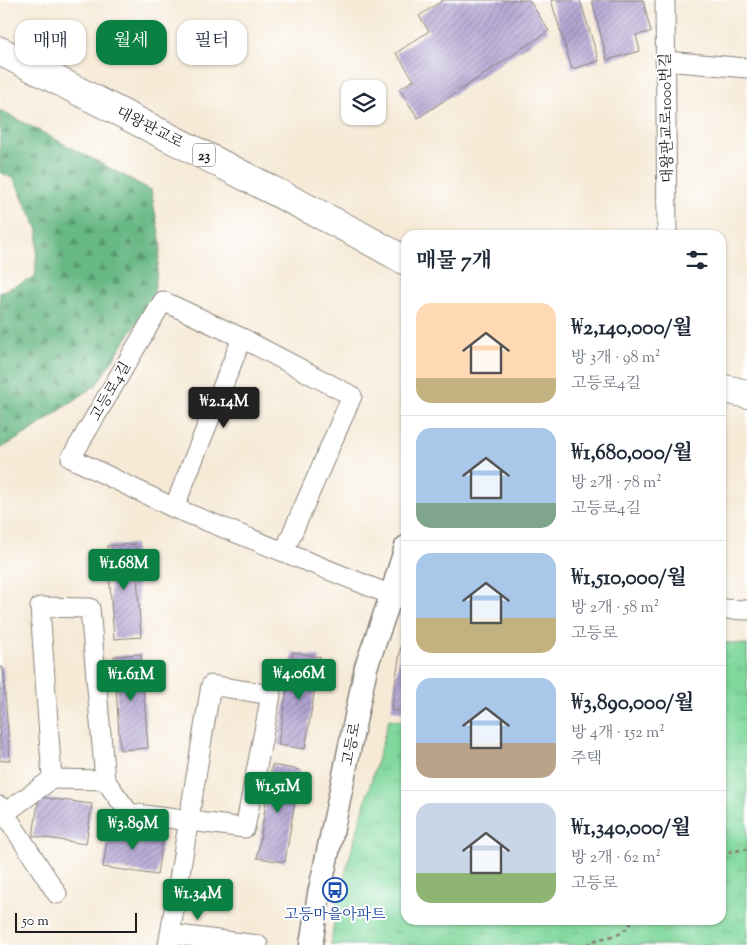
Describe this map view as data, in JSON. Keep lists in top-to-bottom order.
{
  "streets": {
    "main road": ["대왕판교로", "23"],
    "street": ["대왕판교로1000번길", "고등로4길", "고등로"]
  },
  "crossings": [
    ["고등로4길", "고등로"]
  ],
  "places": {
    "bus stop": ["고등마을아파트"]
  },
  "scale_bar": "50 m",
  "page": {
    "chip": ["매매", "월세", "필터"],
    "heading": "매물 7개",
    "list": [
      {
        "name": "₩2,140,000/월",
        "note": "방 3개 · 98 m² · 고등로4길"
      },
      {
        "name": "₩1,680,000/월",
        "note": "방 2개 · 78 m² · 고등로4길"
      },
      {
        "name": "₩1,510,000/월",
        "note": "방 2개 · 58 m² · 고등로"
      },
      {
        "name": "₩3,890,000/월",
        "note": "방 4개 · 152 m² · 주택"
      },
      {
        "name": "₩1,340,000/월",
        "note": "방 2개 · 62 m² · 고등로"
      }
    ],
    "price": [
      "₩2.14M",
      "₩1.68M",
      "₩4.06M",
      "₩1.61M",
      "₩1.51M",
      "₩3.89M",
      "₩1.34M"
    ],
    "scale": "50 m"
  }
}
